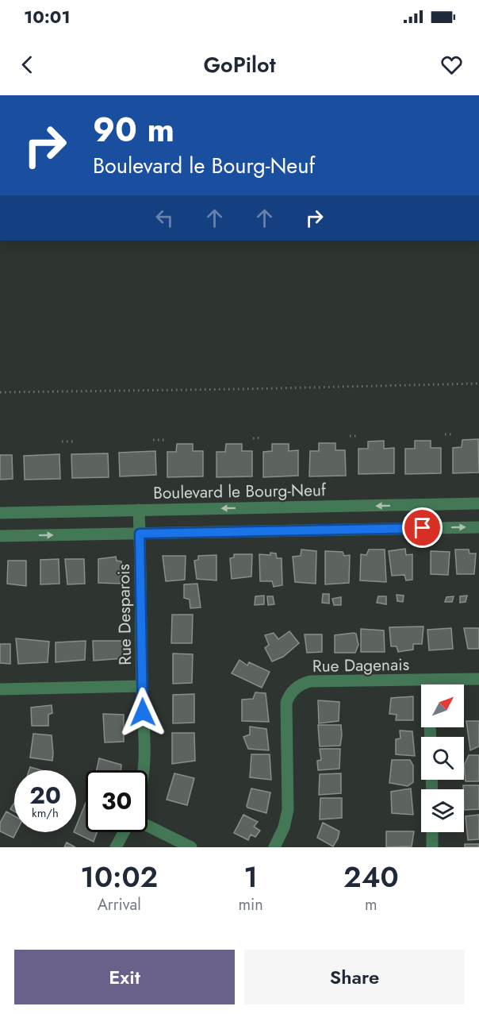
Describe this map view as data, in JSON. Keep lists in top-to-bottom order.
{
  "streets": {
    "street": ["Boulevard le Bourg-Neuf", "Rue Desparois", "Rue Dagenais"]
  },
  "crossings": [
    ["Boulevard le Bourg-Neuf", "Rue Desparois"]
  ],
  "north": "top right",
  "page": {
    "status": "10:01",
    "header": "GoPilot",
    "turn": ["90 m", "Boulevard le Bourg-Neuf"],
    "speed": "20 km/h",
    "limit": "30",
    "eta": [
      "10:02",
      "Arrival",
      "1",
      "min",
      "240",
      "m"
    ],
    "buttons": ["Exit", "Share"]
  }
}
